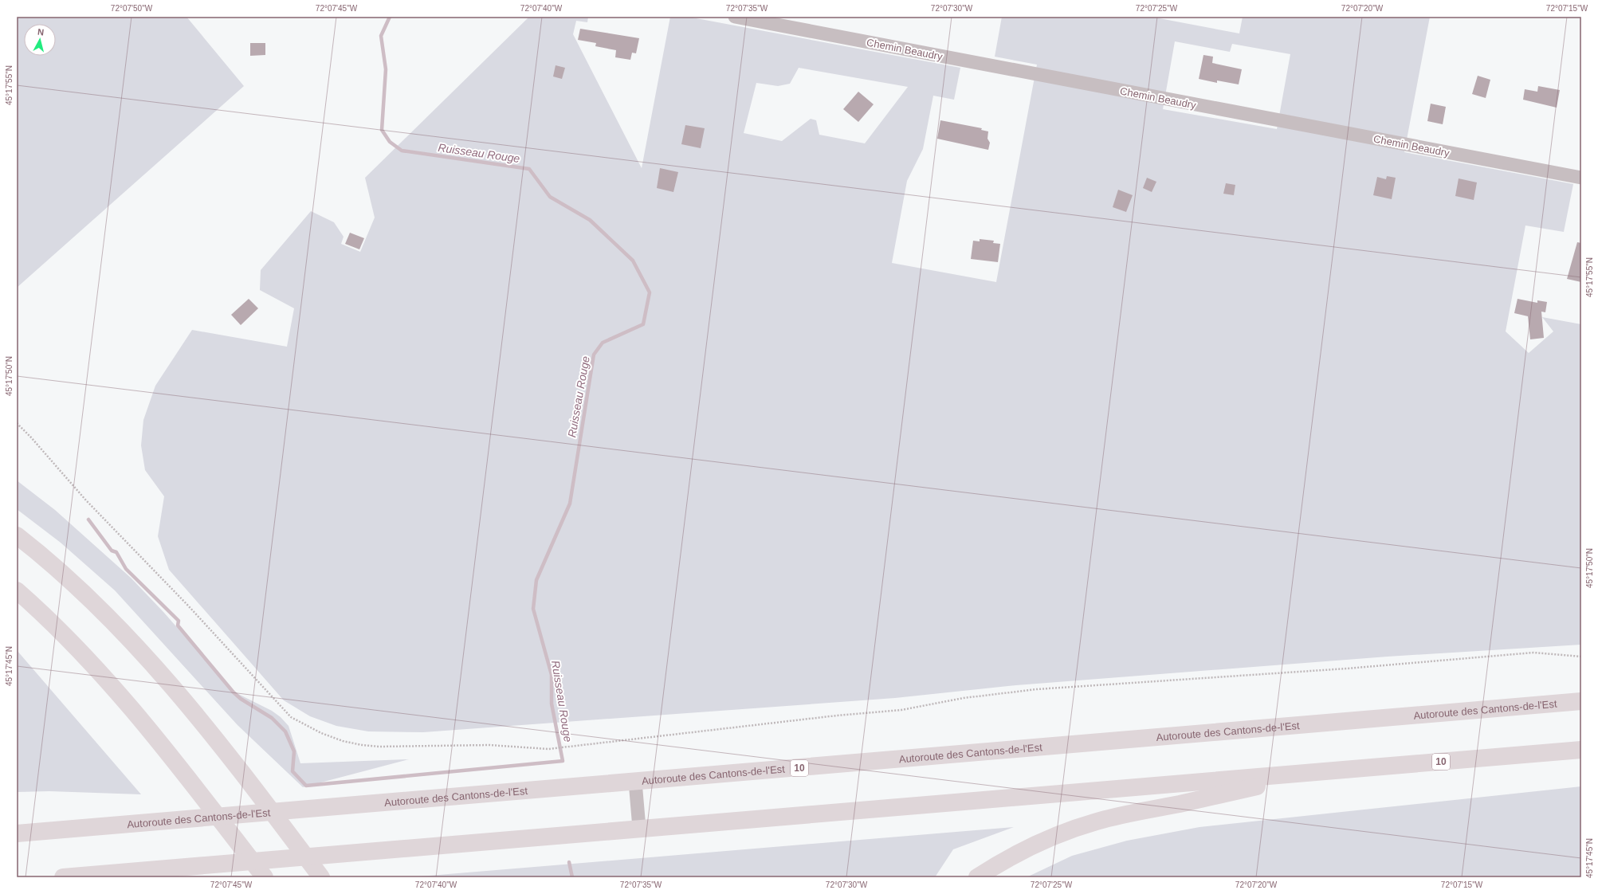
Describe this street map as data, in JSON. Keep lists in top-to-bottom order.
{
  "streets": {
    "highway": ["Autoroute des Cantons-de-l'Est", "10"],
    "street": ["Chemin Beaudry"]
  },
  "water": ["Ruisseau Rouge"],
  "north": "top",
  "coordinates": [
    "72°07'50\"W",
    "72°07'45\"W",
    "72°07'40\"W",
    "72°07'35\"W",
    "72°07'30\"W",
    "72°07'25\"W",
    "72°07'20\"W",
    "72°07'15\"W",
    "45°17'55\"N",
    "45°17'50\"N",
    "45°17'45\"N"
  ]
}
